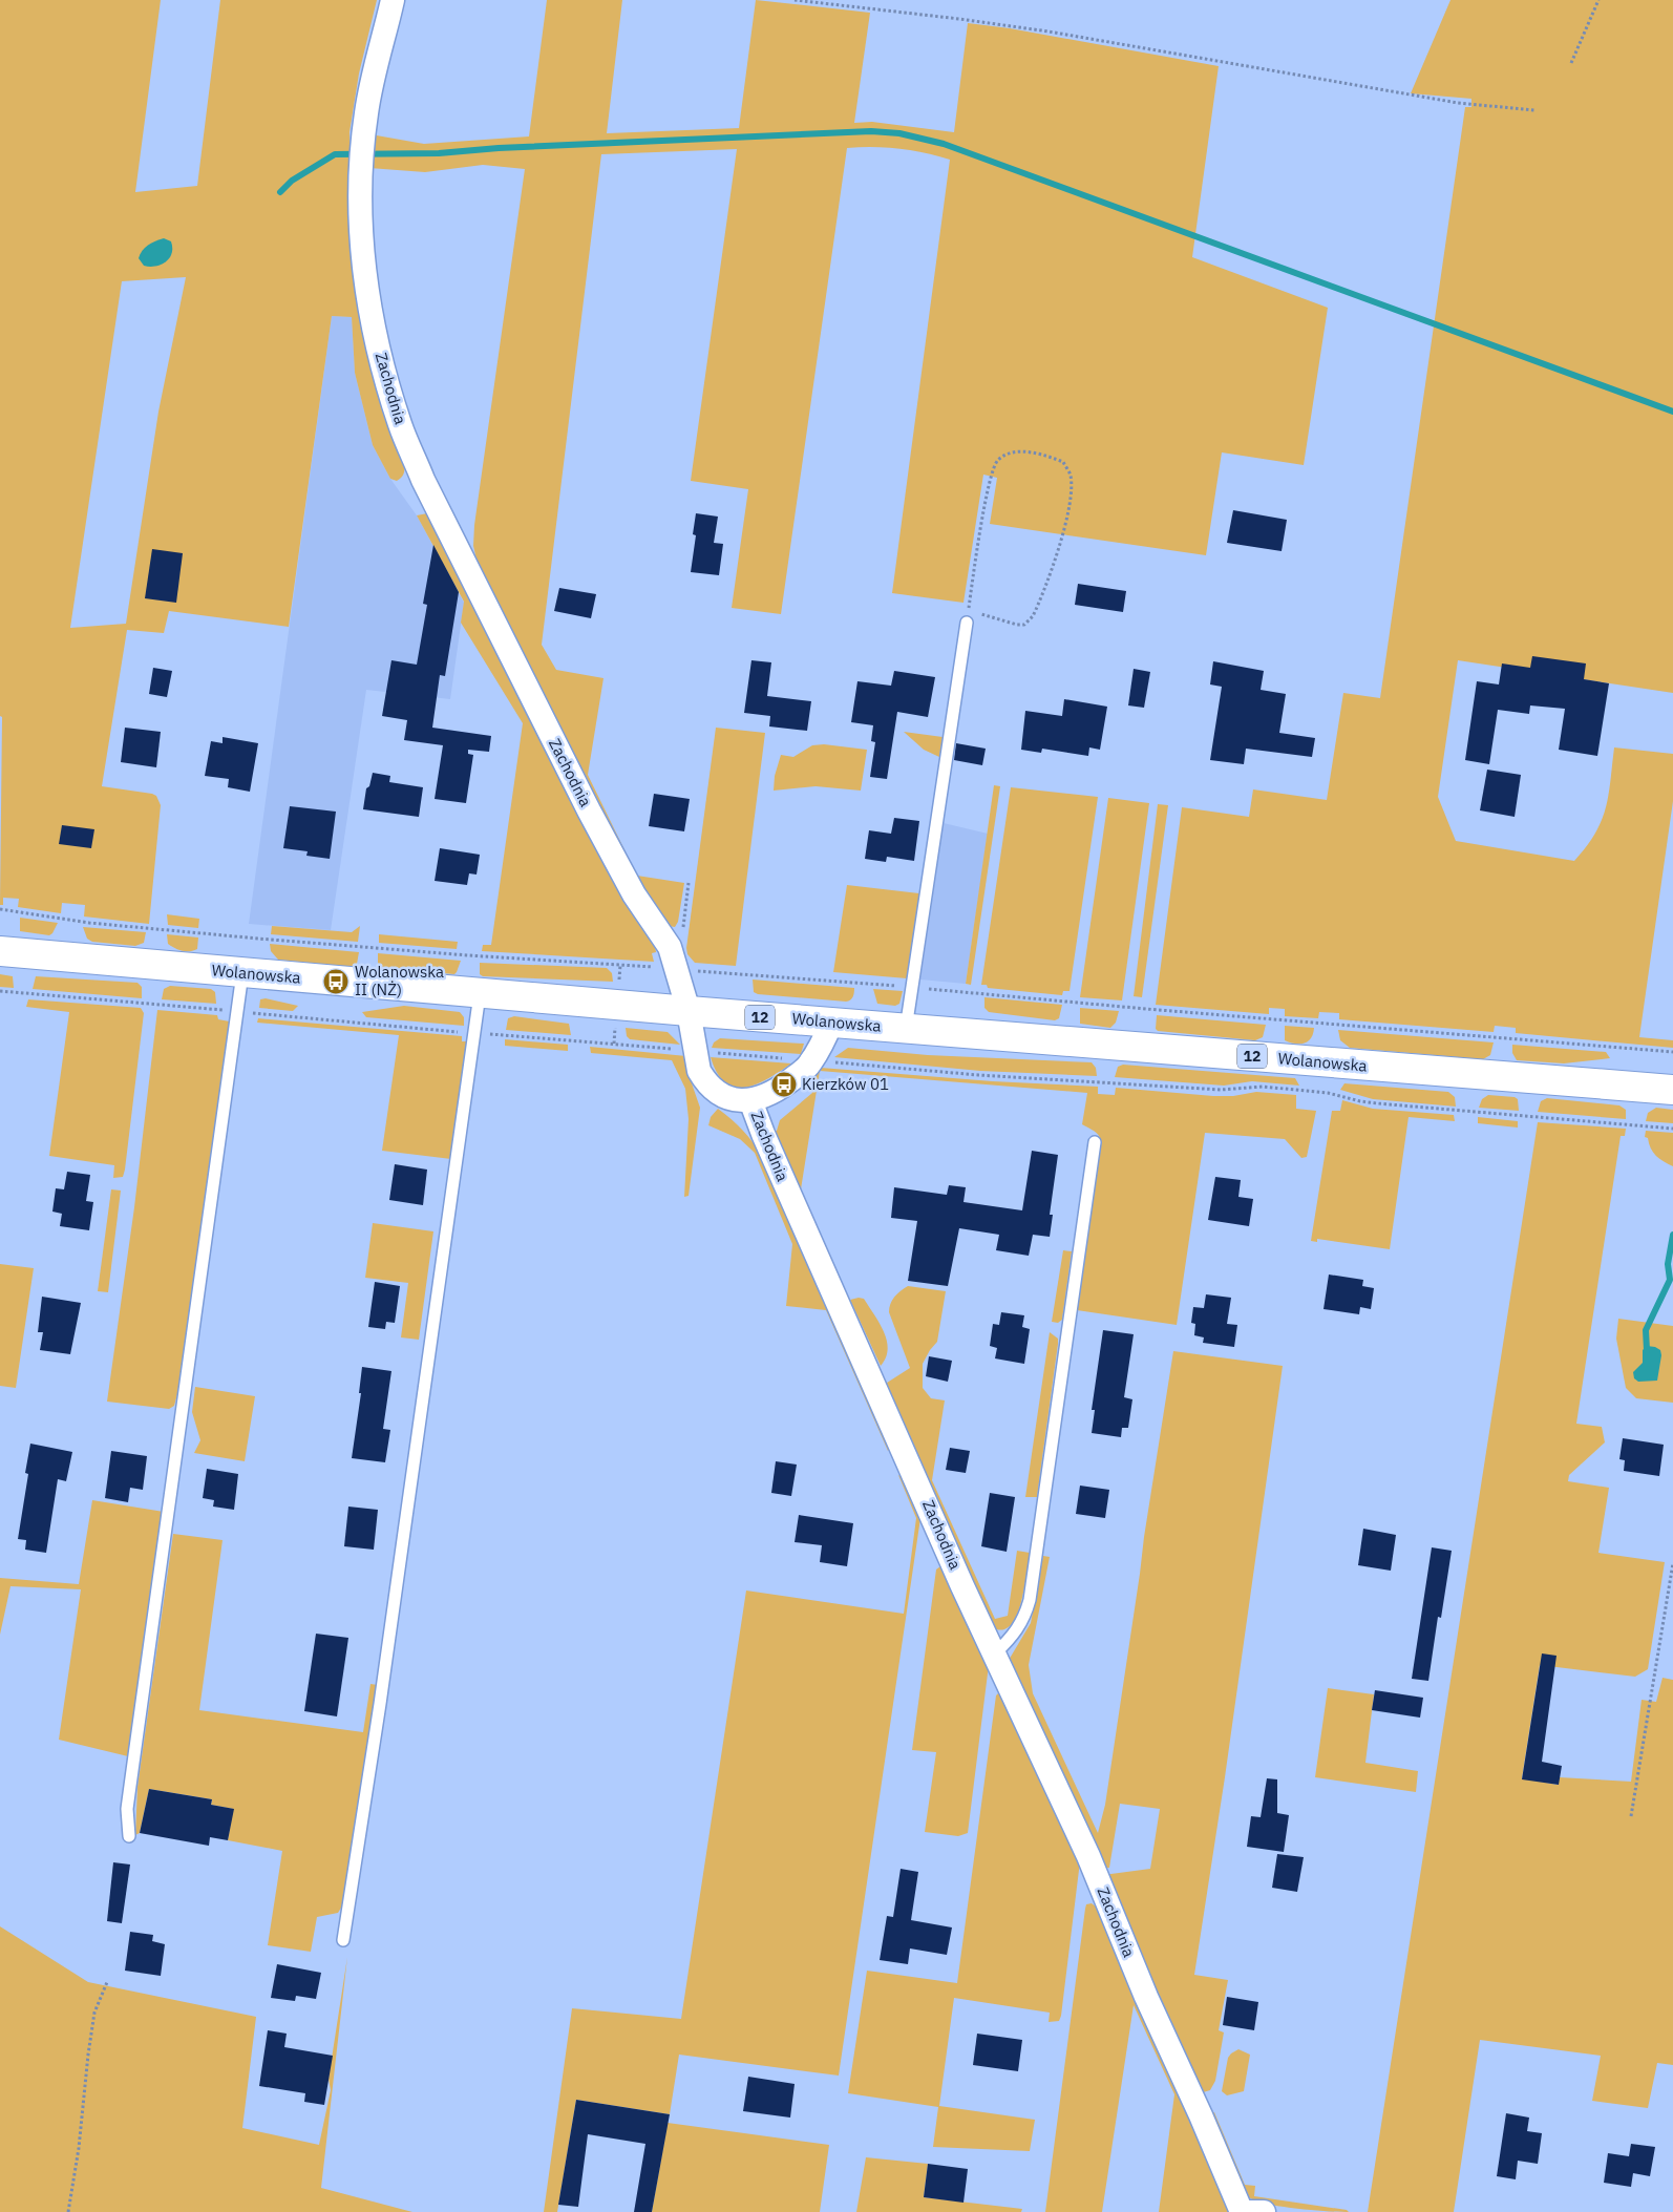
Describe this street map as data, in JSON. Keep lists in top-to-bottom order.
{
  "streets": {
    "main road": ["Wolanowska", "12"],
    "street": ["Zachodnia"]
  },
  "crossings": [
    ["Zachodnia", "Wolanowska"]
  ],
  "places": {
    "bus stop": ["Wolanowska II (NŻ)", "Kierzków 01"]
  }
}
